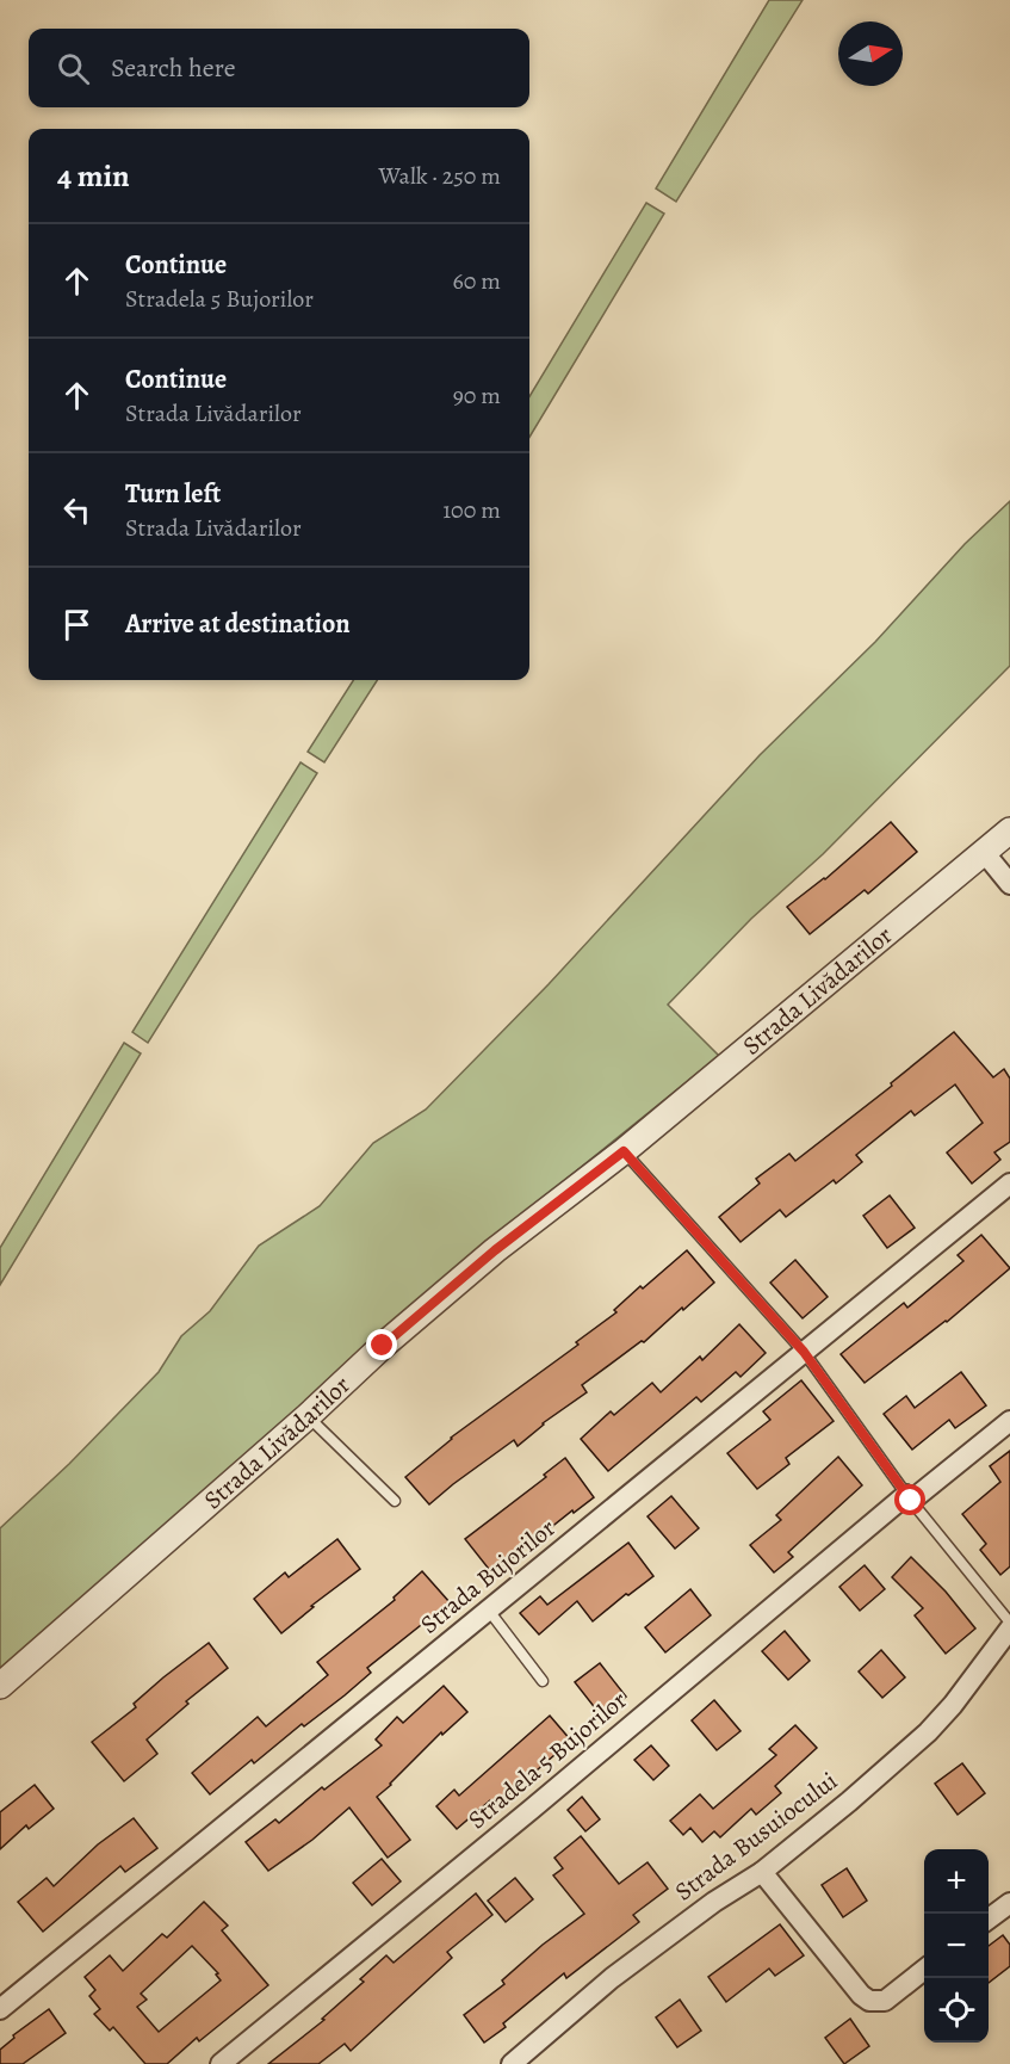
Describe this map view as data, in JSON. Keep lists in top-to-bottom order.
{
  "streets": {
    "street": [
      "Strada Livădarilor",
      "Strada Bujorilor",
      "Stradela 5 Bujorilor",
      "Strada Busuiocului"
    ]
  },
  "north": "right",
  "page": {
    "search": "Search here",
    "heading": ["4 min", "Walk · 250 m"],
    "list": [
      ["Continue", "Stradela 5 Bujorilor", "60 m"],
      ["Continue", "Strada Livădarilor", "90 m"],
      ["Turn left", "Strada Livădarilor", "100 m"],
      "Arrive at destination"
    ],
    "map_buttons": ["+", "−"]
  }
}
